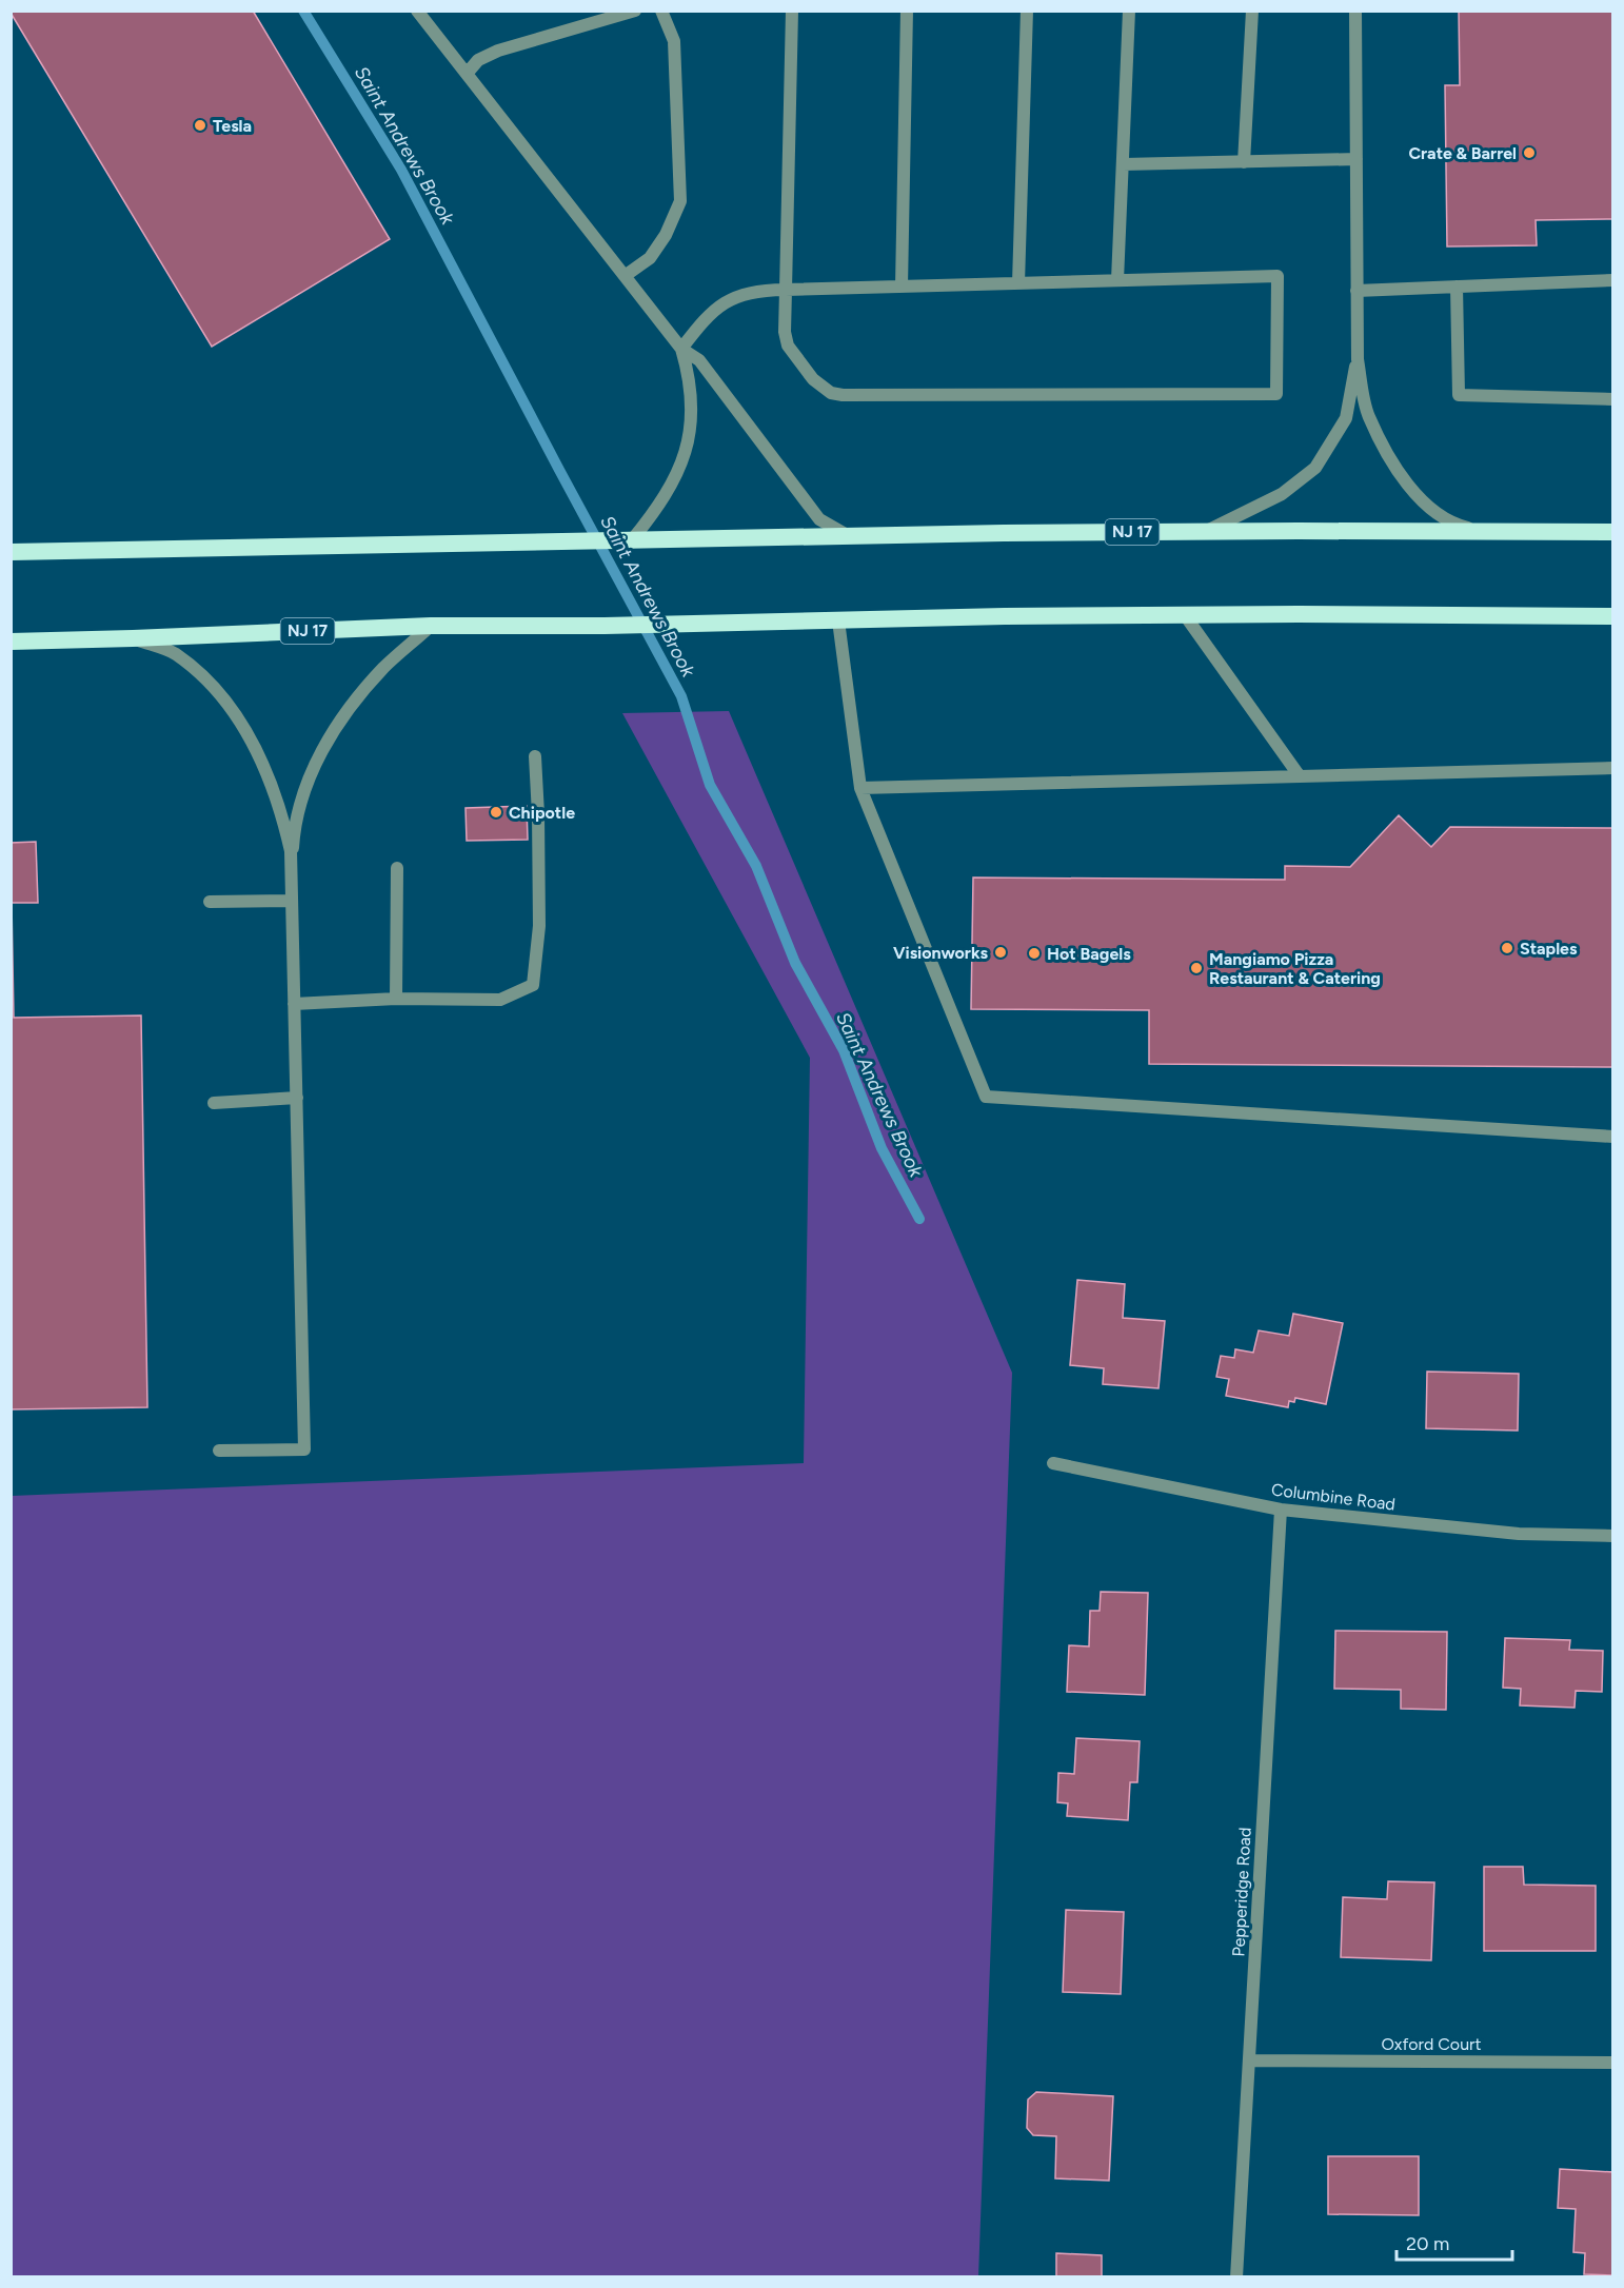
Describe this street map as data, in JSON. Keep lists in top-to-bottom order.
{
  "streets": {
    "highway": ["NJ 17"],
    "street": ["Columbine Road", "Pepperidge Road", "Oxford Court"]
  },
  "crossings": [
    ["Columbine Road", "Pepperidge Road"],
    ["Pepperidge Road", "Oxford Court"]
  ],
  "water": ["Saint Andrews Brook"],
  "places": [
    "Tesla",
    "Crate & Barrel",
    "Chipotle",
    "Staples",
    "Visionworks",
    "Hot Bagels",
    "Mangiamo Pizza Restaurant & Catering"
  ],
  "scale_bar": "20 m"
}
